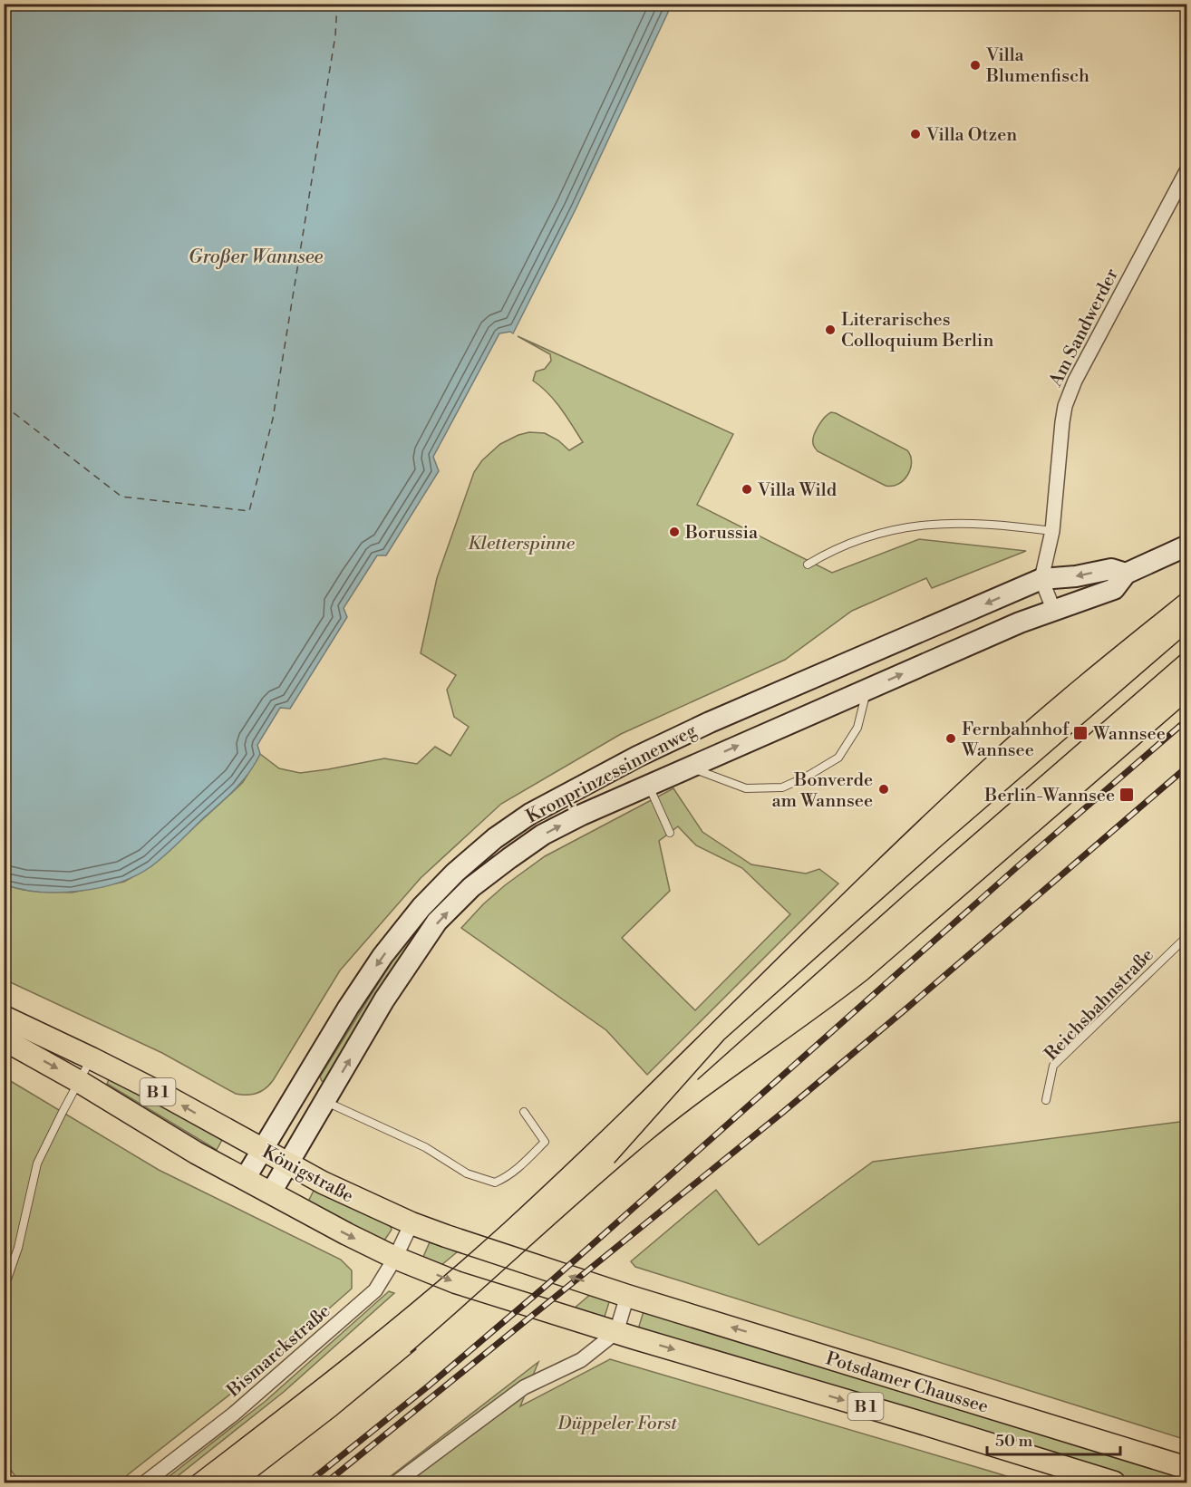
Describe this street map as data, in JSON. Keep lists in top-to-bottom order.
{
  "streets": {
    "main road": [
      "Kronprinzessinnenweg",
      "B 1",
      "Königstraße",
      "Potsdamer Chaussee"
    ],
    "street": ["Am Sandwerder", "Bismarckstraße"],
    "lane": ["Reichsbahnstraße"]
  },
  "crossings": [
    ["Am Sandwerder", "Kronprinzessinnenweg"],
    ["Kronprinzessinnenweg", "Königstraße"],
    ["Königstraße", "Bismarckstraße"],
    ["Königstraße", "Potsdamer Chaussee"]
  ],
  "water": ["Großer Wannsee"],
  "parks": ["Kletterspinne", "Düppeler Forst"],
  "places": {
    "other": [
      "Villa Blumenfisch",
      "Villa Otzen",
      "Literarisches Colloquium Berlin",
      "Villa Wild",
      "Borussia",
      "Fernbahnhof Wannsee",
      "Bonverde am Wannsee"
    ],
    "transit": ["Wannsee", "Berlin-Wannsee"]
  },
  "scale_bar": "50 m"
}
